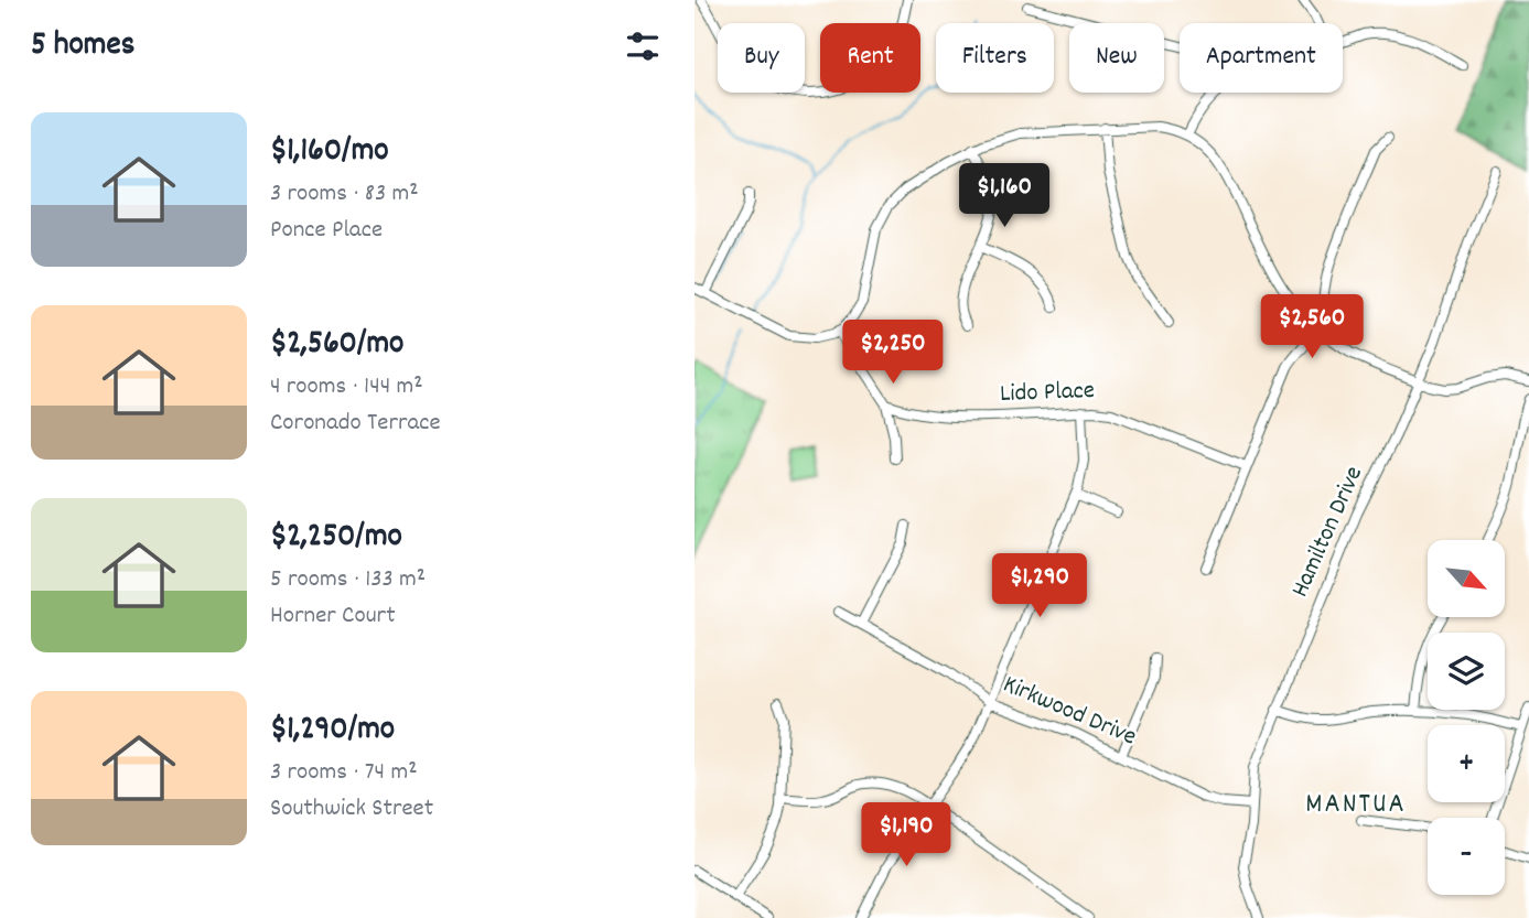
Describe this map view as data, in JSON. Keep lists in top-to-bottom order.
{
  "streets": {
    "street": ["Lido Place", "Hamilton Drive", "Kirkwood Drive"]
  },
  "crossings": [
    ["Hamilton Drive", "Kirkwood Drive"]
  ],
  "districts": ["MANTUA"],
  "north": "bottom right",
  "page": {
    "heading": "5 homes",
    "chip": [
      "Buy",
      "Rent",
      "Filters",
      "New",
      "Apartment"
    ],
    "list": [
      {
        "name": "$1,160/mo",
        "note": "3 rooms · 83 m² · Ponce Place"
      },
      {
        "name": "$2,560/mo",
        "note": "4 rooms · 144 m² · Coronado Terrace"
      },
      {
        "name": "$2,250/mo",
        "note": "5 rooms · 133 m² · Horner Court"
      },
      {
        "name": "$1,290/mo",
        "note": "3 rooms · 74 m² · Southwick Street"
      }
    ],
    "price": [
      "$1,160",
      "$2,560",
      "$2,250",
      "$1,290",
      "$1,190"
    ],
    "map_buttons": ["+", "−"]
  }
}
